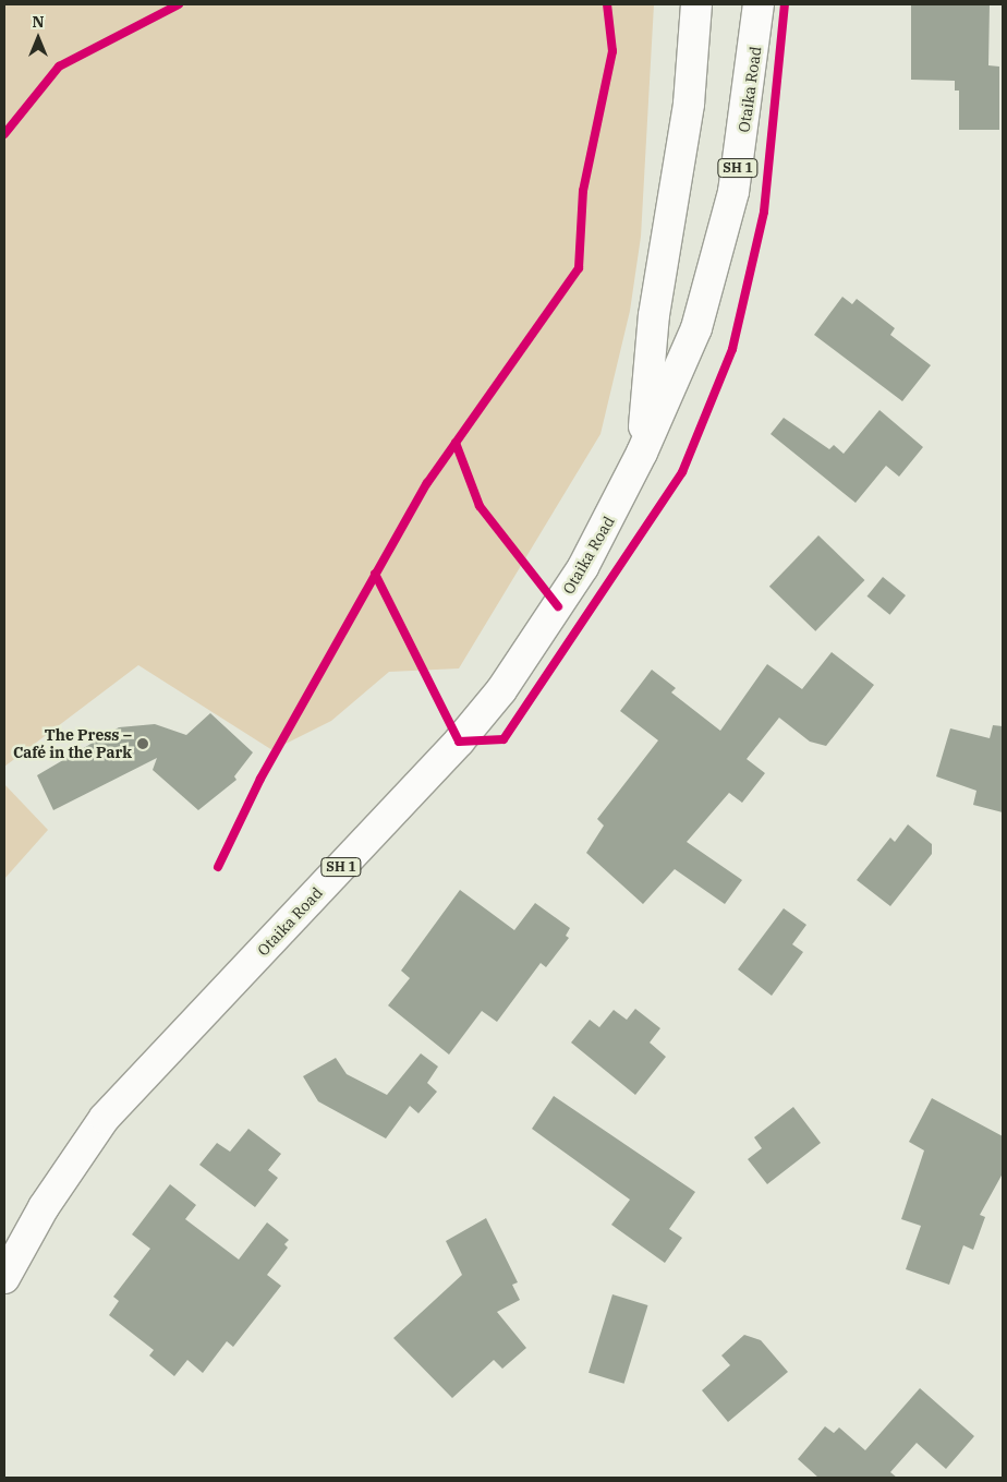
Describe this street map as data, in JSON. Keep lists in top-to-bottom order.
{
  "streets": {
    "highway": ["Otaika Road", "SH 1"]
  },
  "places": ["The Press – Café in the Park"],
  "north": "top"
}
